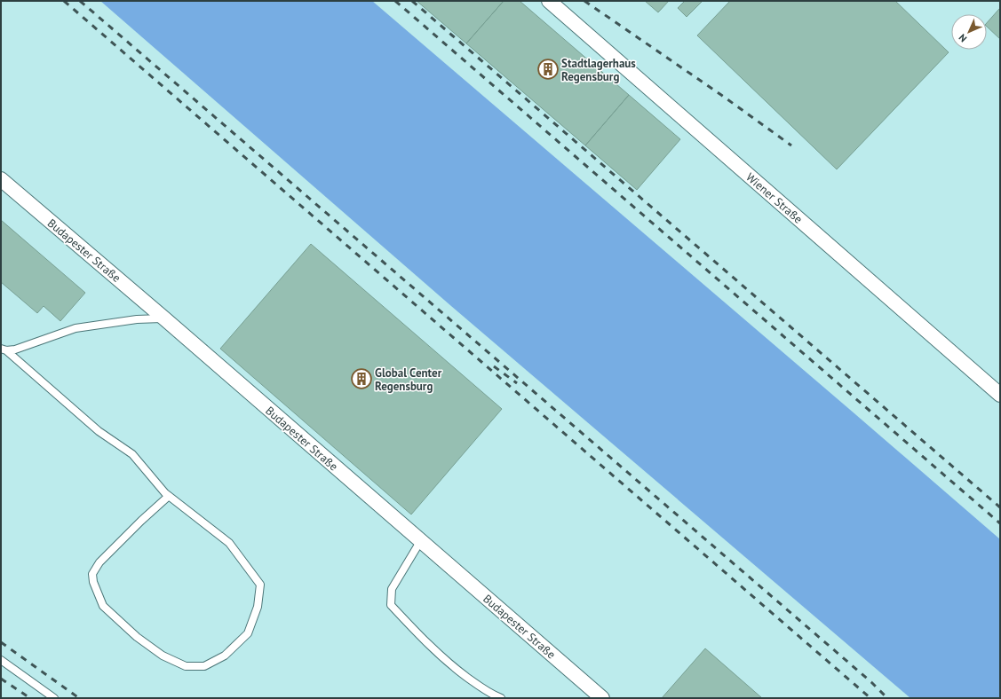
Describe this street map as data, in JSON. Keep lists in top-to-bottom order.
{
  "streets": {
    "street": ["Wiener Straße", "Budapester Straße"]
  },
  "places": {
    "building": ["Stadtlagerhaus Regensburg", "Global Center Regensburg"]
  },
  "north": "bottom left"
}
